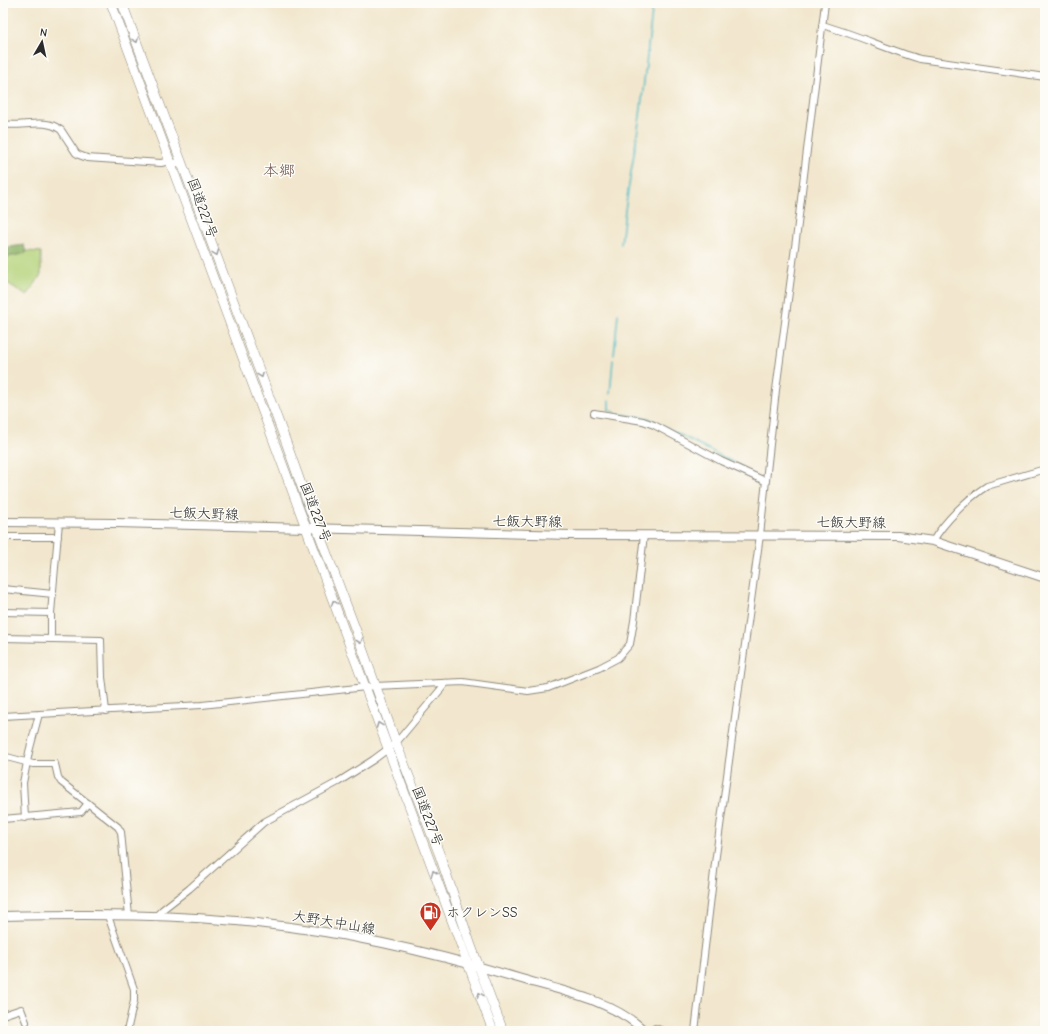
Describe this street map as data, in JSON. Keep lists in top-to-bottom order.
{
  "streets": {
    "highway": ["国道227号"],
    "main road": ["七飯大野線", "大野大中山線"]
  },
  "crossings": [
    ["国道227号", "七飯大野線"],
    ["国道227号", "大野大中山線"]
  ],
  "districts": ["本郷"],
  "places": {
    "fuel station": ["ホクレンSS"]
  },
  "north": "top"
}
